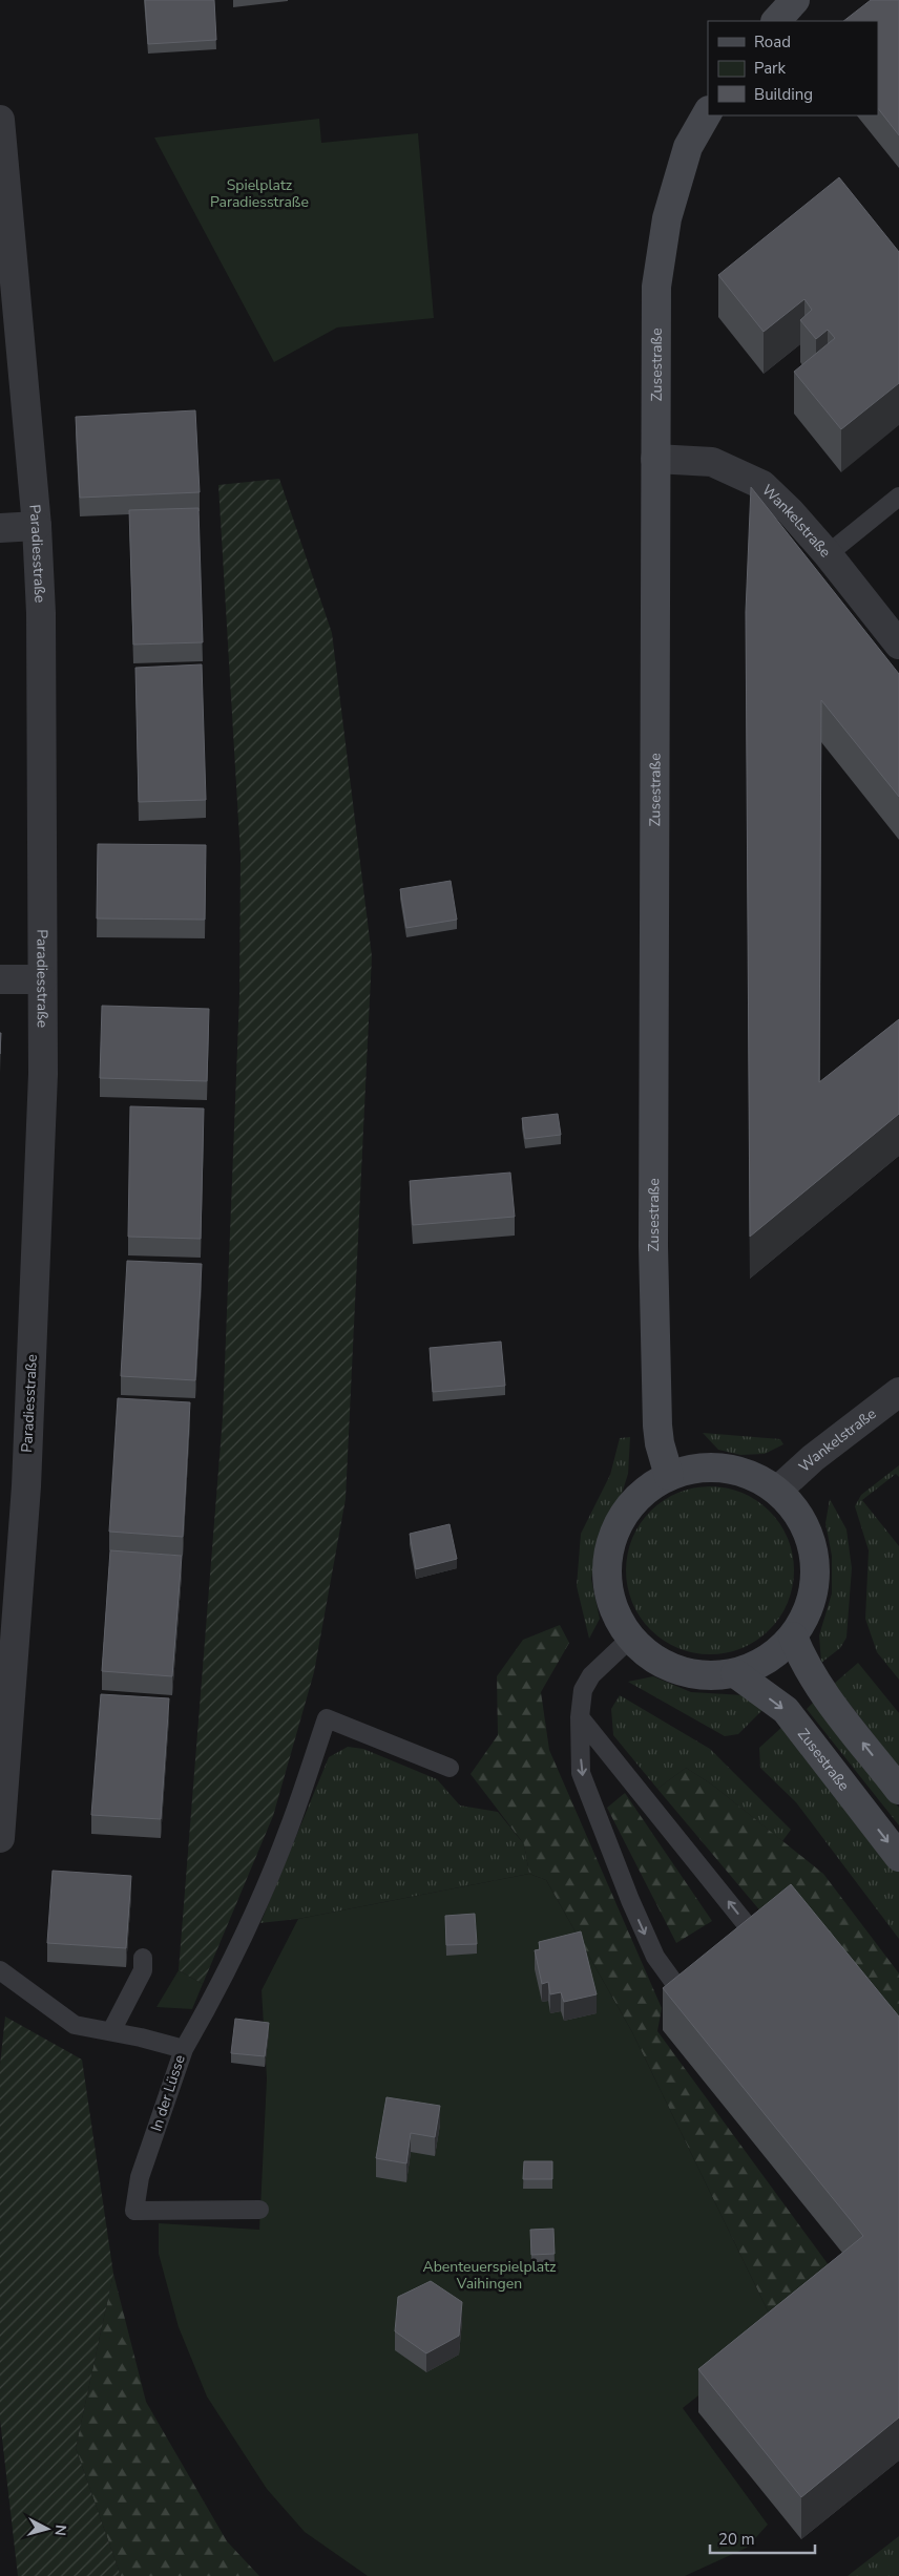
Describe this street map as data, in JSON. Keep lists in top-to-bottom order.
{
  "streets": {
    "street": ["Zusestraße", "Wankelstraße", "Paradiesstraße"],
    "lane": ["In der Lüsse"]
  },
  "crossings": [
    ["Zusestraße", "Wankelstraße"]
  ],
  "parks": ["Spielplatz Paradiesstraße", "Abenteuerspielplatz Vaihingen"],
  "legend": ["Road", "Park", "Building"],
  "scale_bar": "20 m",
  "north": "right"
}
